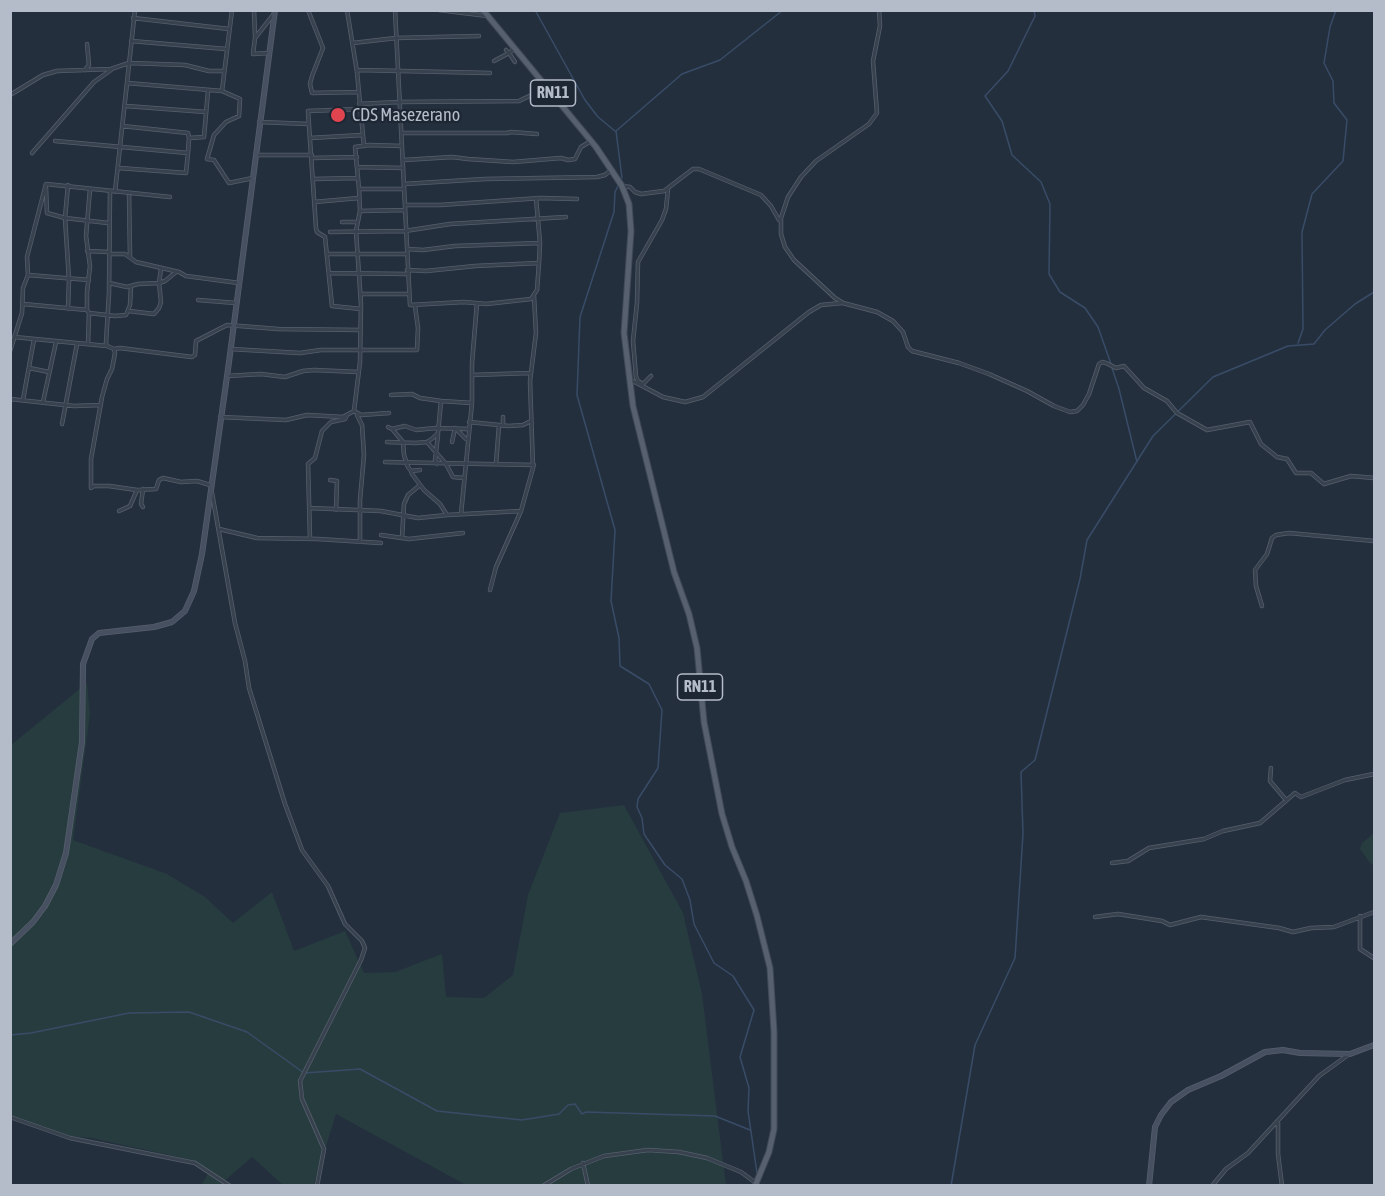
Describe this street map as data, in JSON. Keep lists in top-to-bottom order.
{
  "streets": {
    "main road": ["RN11"]
  },
  "places": ["CDS Masezerano"]
}
